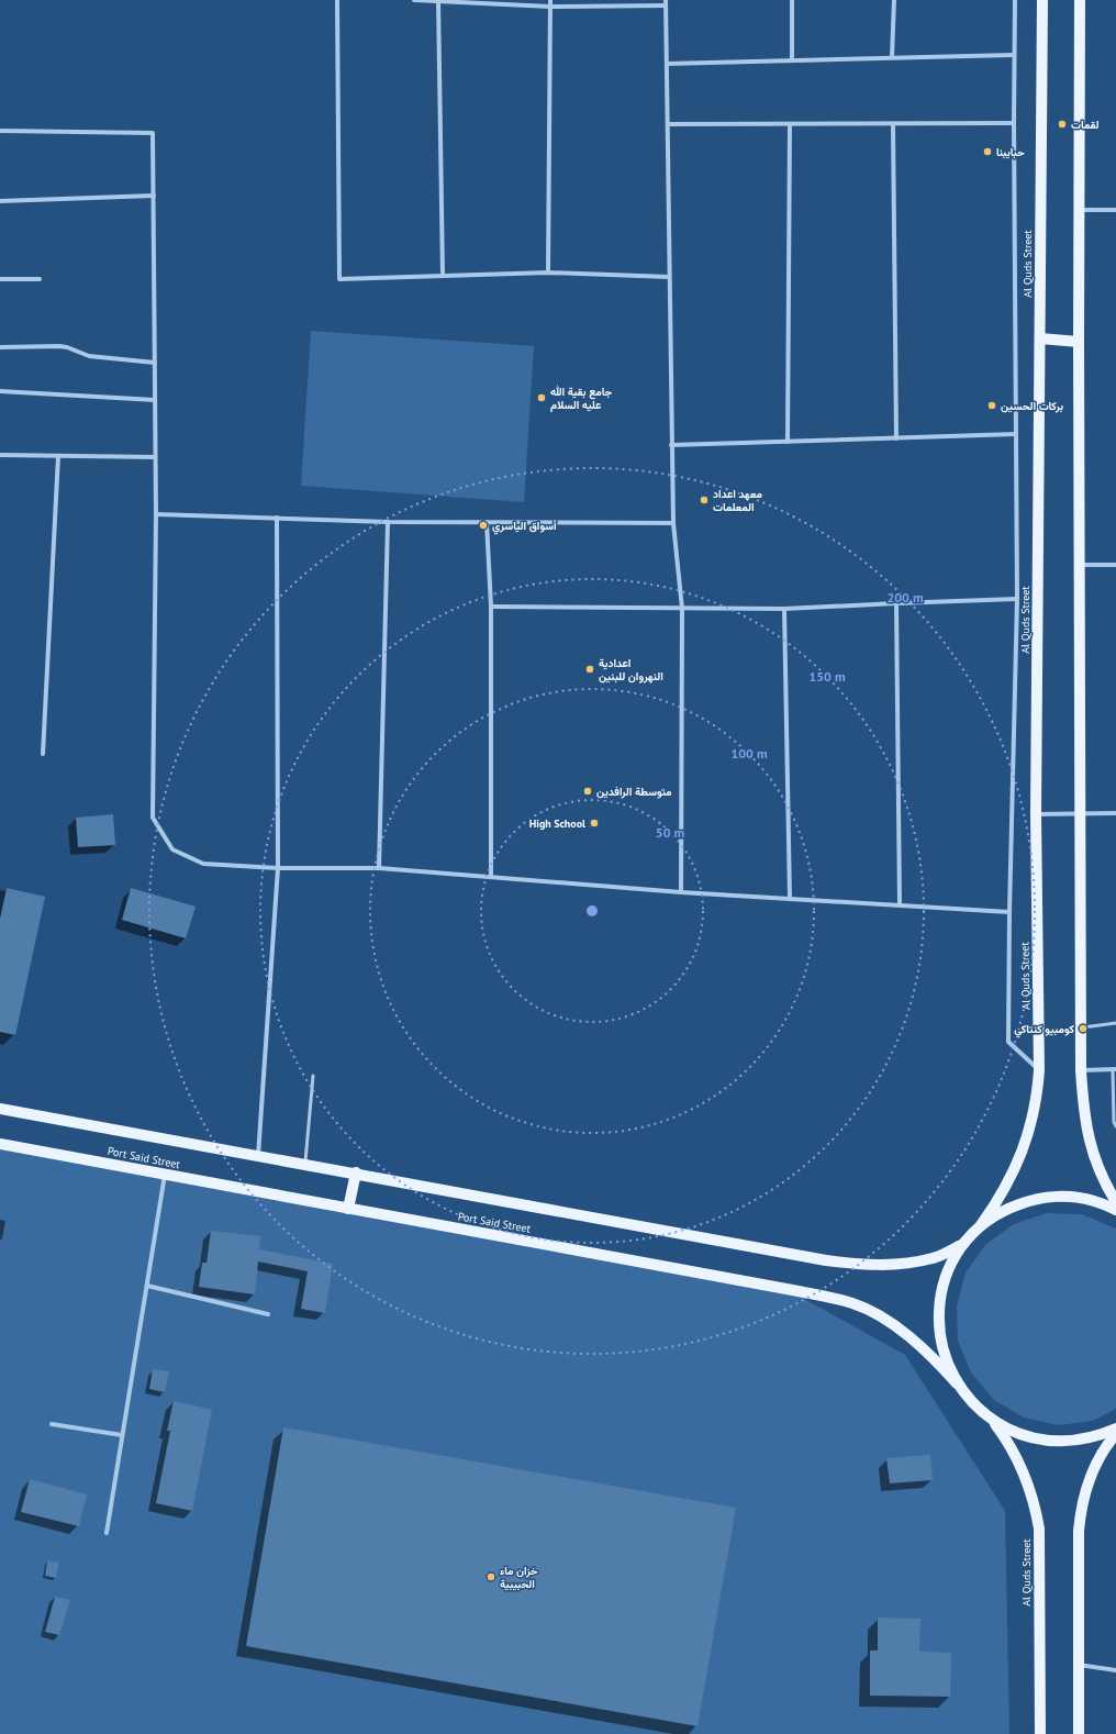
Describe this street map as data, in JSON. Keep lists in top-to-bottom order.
{
  "streets": {
    "main road": ["Al Quds Street", "Port Said Street"]
  },
  "places": [
    "لقمات",
    "حبايبنا",
    "جامع بقية الله عليه السلام",
    "بركات الحسين",
    "معهد اعداد المعلمات",
    "أسواق الياسري",
    "اعدادية النهروان للبنين",
    "متوسطة الرافدين",
    "High School",
    "كومبيو كنتاكي",
    "خزان ماء الحبيبية"
  ],
  "rings": [
    "200 m",
    "150 m",
    "100 m",
    "50 m"
  ]
}
